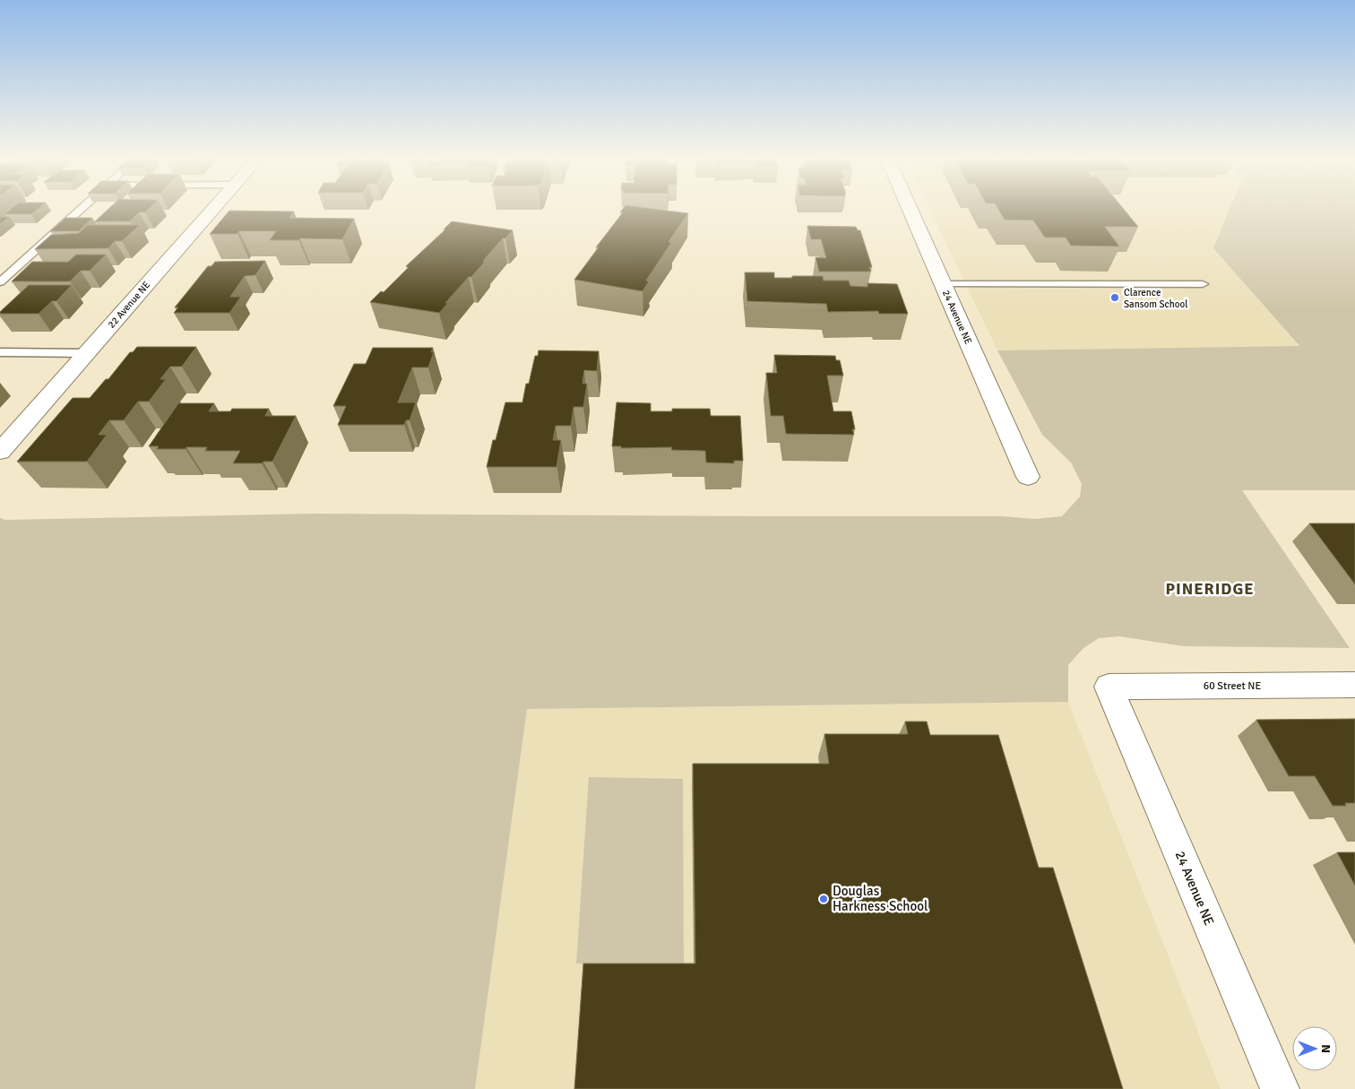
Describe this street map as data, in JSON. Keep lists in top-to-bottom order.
{
  "streets": {
    "street": ["22 Avenue NE", "24 Avenue NE", "60 Street NE"]
  },
  "crossings": [
    ["24 Avenue NE", "60 Street NE"]
  ],
  "districts": ["PINERIDGE"],
  "places": ["Clarence Sansom School", "Douglas Harkness School"],
  "north": "right"
}
